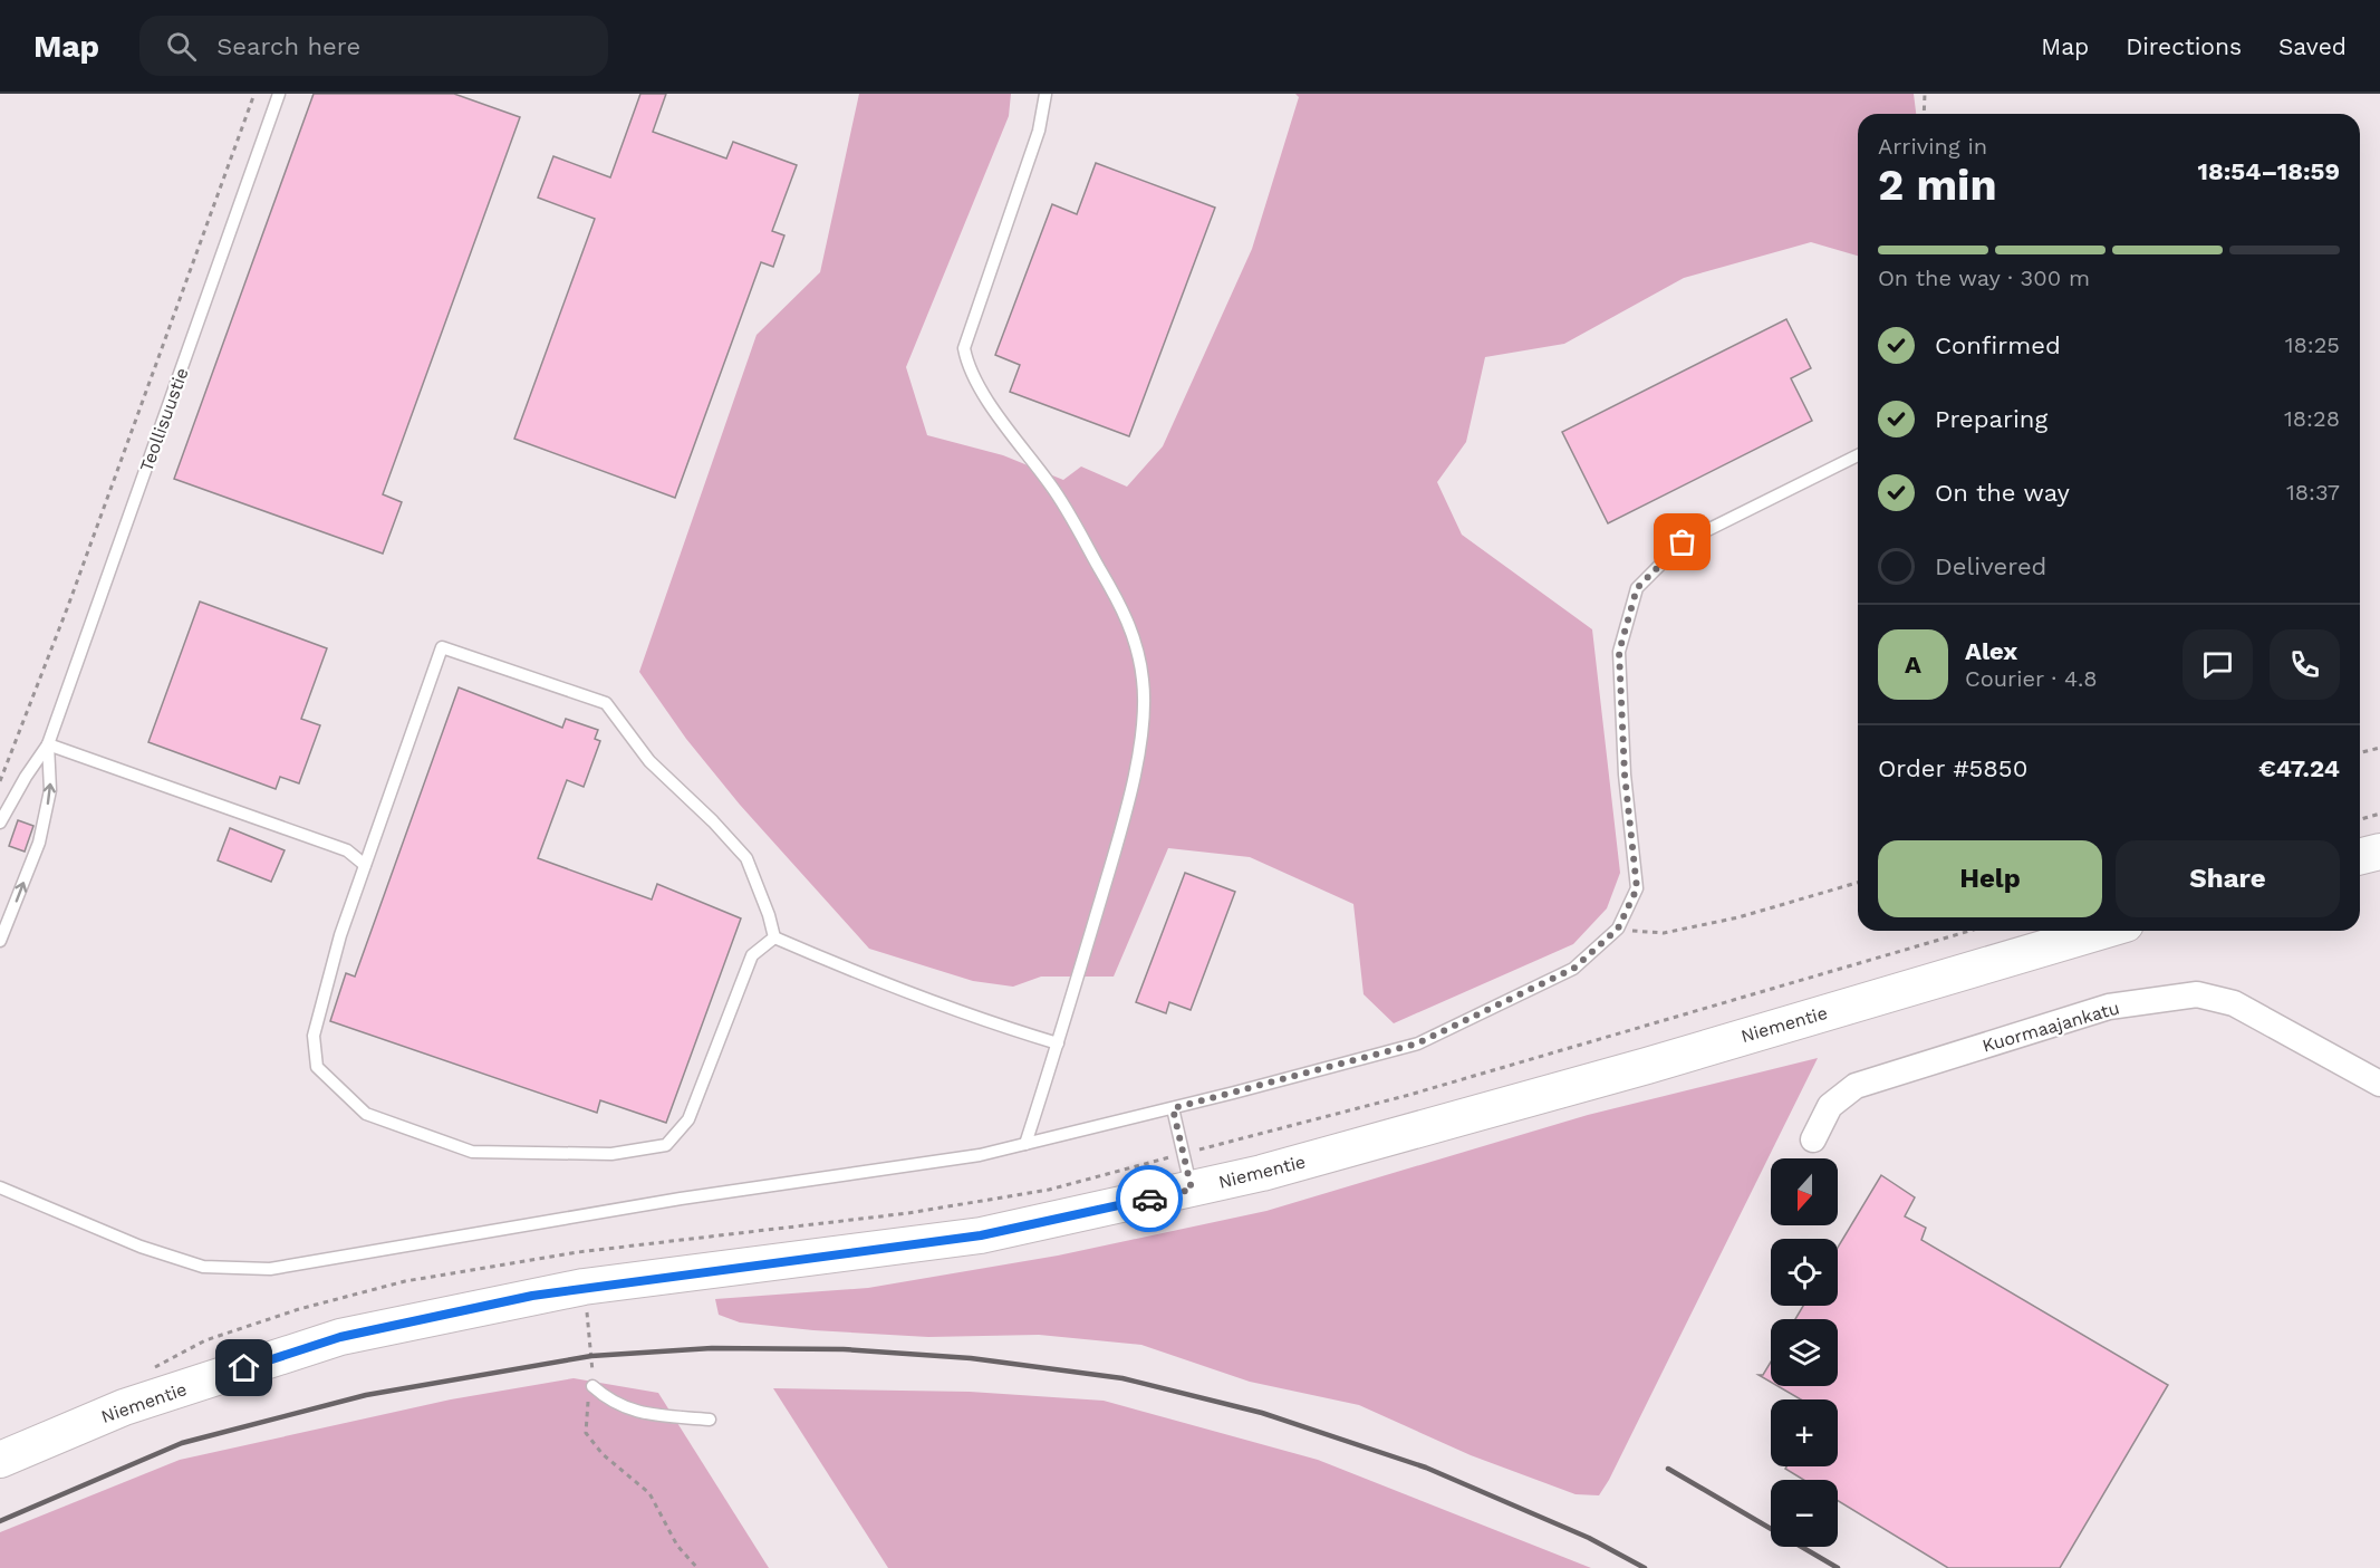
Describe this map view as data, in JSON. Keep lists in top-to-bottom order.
{
  "streets": {
    "main road": ["Niementie"],
    "street": ["Kuormaajankatu"],
    "lane": ["Teollisuustie"]
  },
  "north": "bottom",
  "page": {
    "header": "Map",
    "search": "Search here",
    "nav": ["Map", "Directions", "Saved"],
    "heading": ["2 min", "Arriving in", "18:54–18:59"],
    "panel": [
      "Alex",
      "Courier · 4.8",
      "Order #5850",
      "€47.24"
    ],
    "bar": "On the way · 300 m",
    "list": [
      ["Confirmed", "18:25"],
      ["Preparing", "18:28"],
      ["On the way", "18:37"],
      "Delivered"
    ],
    "round": "A",
    "buttons": ["Help", "Share"],
    "map_buttons": ["+", "−"]
  }
}
